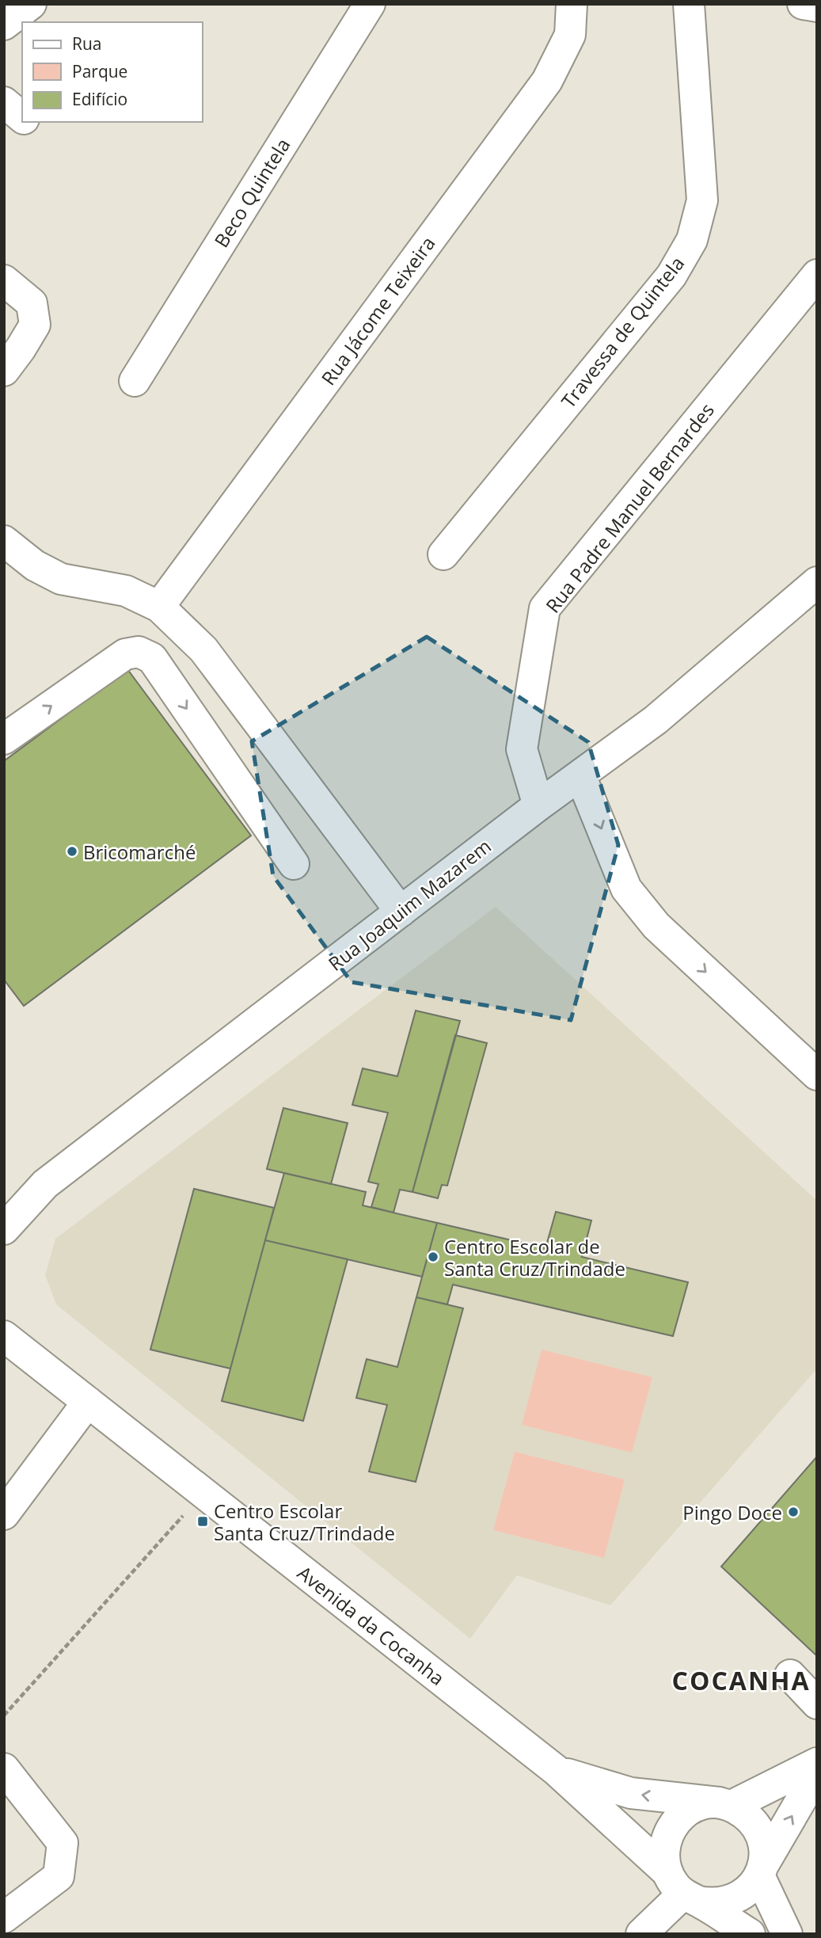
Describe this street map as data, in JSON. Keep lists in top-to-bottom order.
{
  "streets": {
    "street": [
      "Beco Quintela",
      "Rua Jácome Teixeira",
      "Travessa de Quintela",
      "Rua Padre Manuel Bernardes",
      "Rua Joaquim Mazarem",
      "Avenida da Cocanha"
    ]
  },
  "crossings": [
    ["Rua Padre Manuel Bernardes", "Rua Joaquim Mazarem"]
  ],
  "districts": ["COCANHA"],
  "places": {
    "other": ["Bricomarché", "Centro Escolar de Santa Cruz/Trindade", "Pingo Doce"],
    "transit": ["Centro Escolar Santa Cruz/Trindade"]
  },
  "legend": ["Rua", "Parque", "Edifício"]
}
